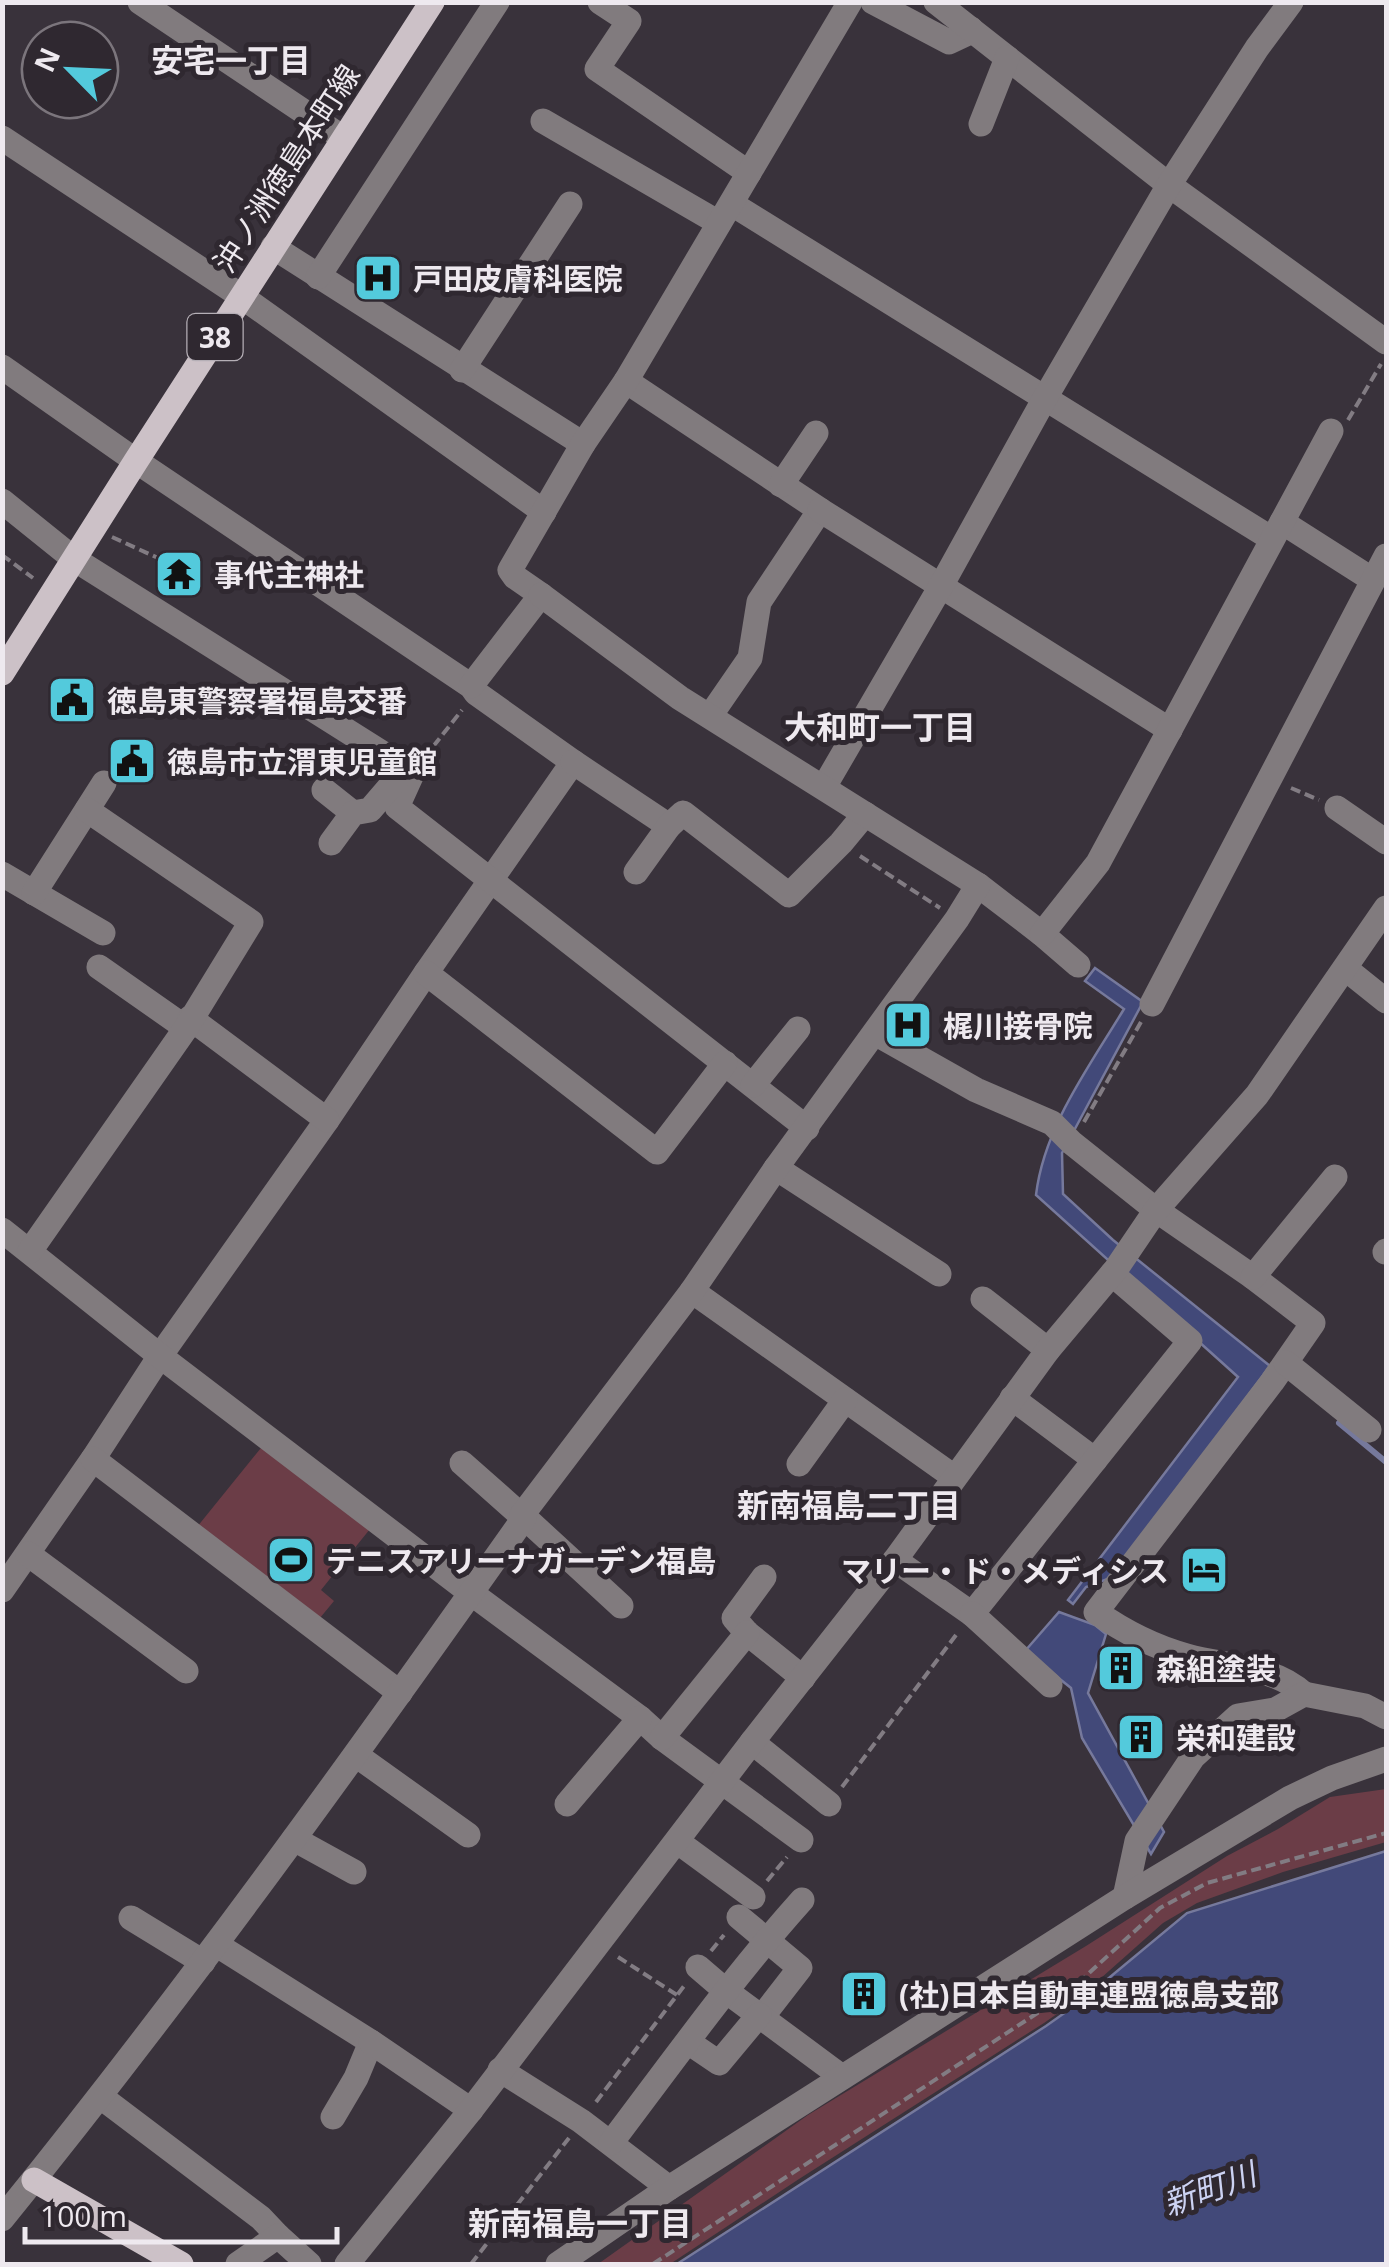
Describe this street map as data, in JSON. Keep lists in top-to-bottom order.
{
  "streets": {
    "main road": ["沖ノ洲徳島本町線", "38"]
  },
  "districts": [
    "安宅一丁目",
    "大和町一丁目",
    "新南福島二丁目",
    "新南福島一丁目"
  ],
  "water": ["新町川"],
  "places": {
    "hospital": ["戸田皮膚科医院", "梶川接骨院"],
    "temple": ["事代主神社"],
    "public building": ["徳島東警察署福島交番", "徳島市立渭東児童館"],
    "sports": ["テニスアリーナガーデン福島"],
    "hotel": ["マリー・ド・メディシス"],
    "building": ["森組塗装", "栄和建設", "(社)日本自動車連盟徳島支部"]
  },
  "scale_bar": "100 m",
  "north": "top left"
}
